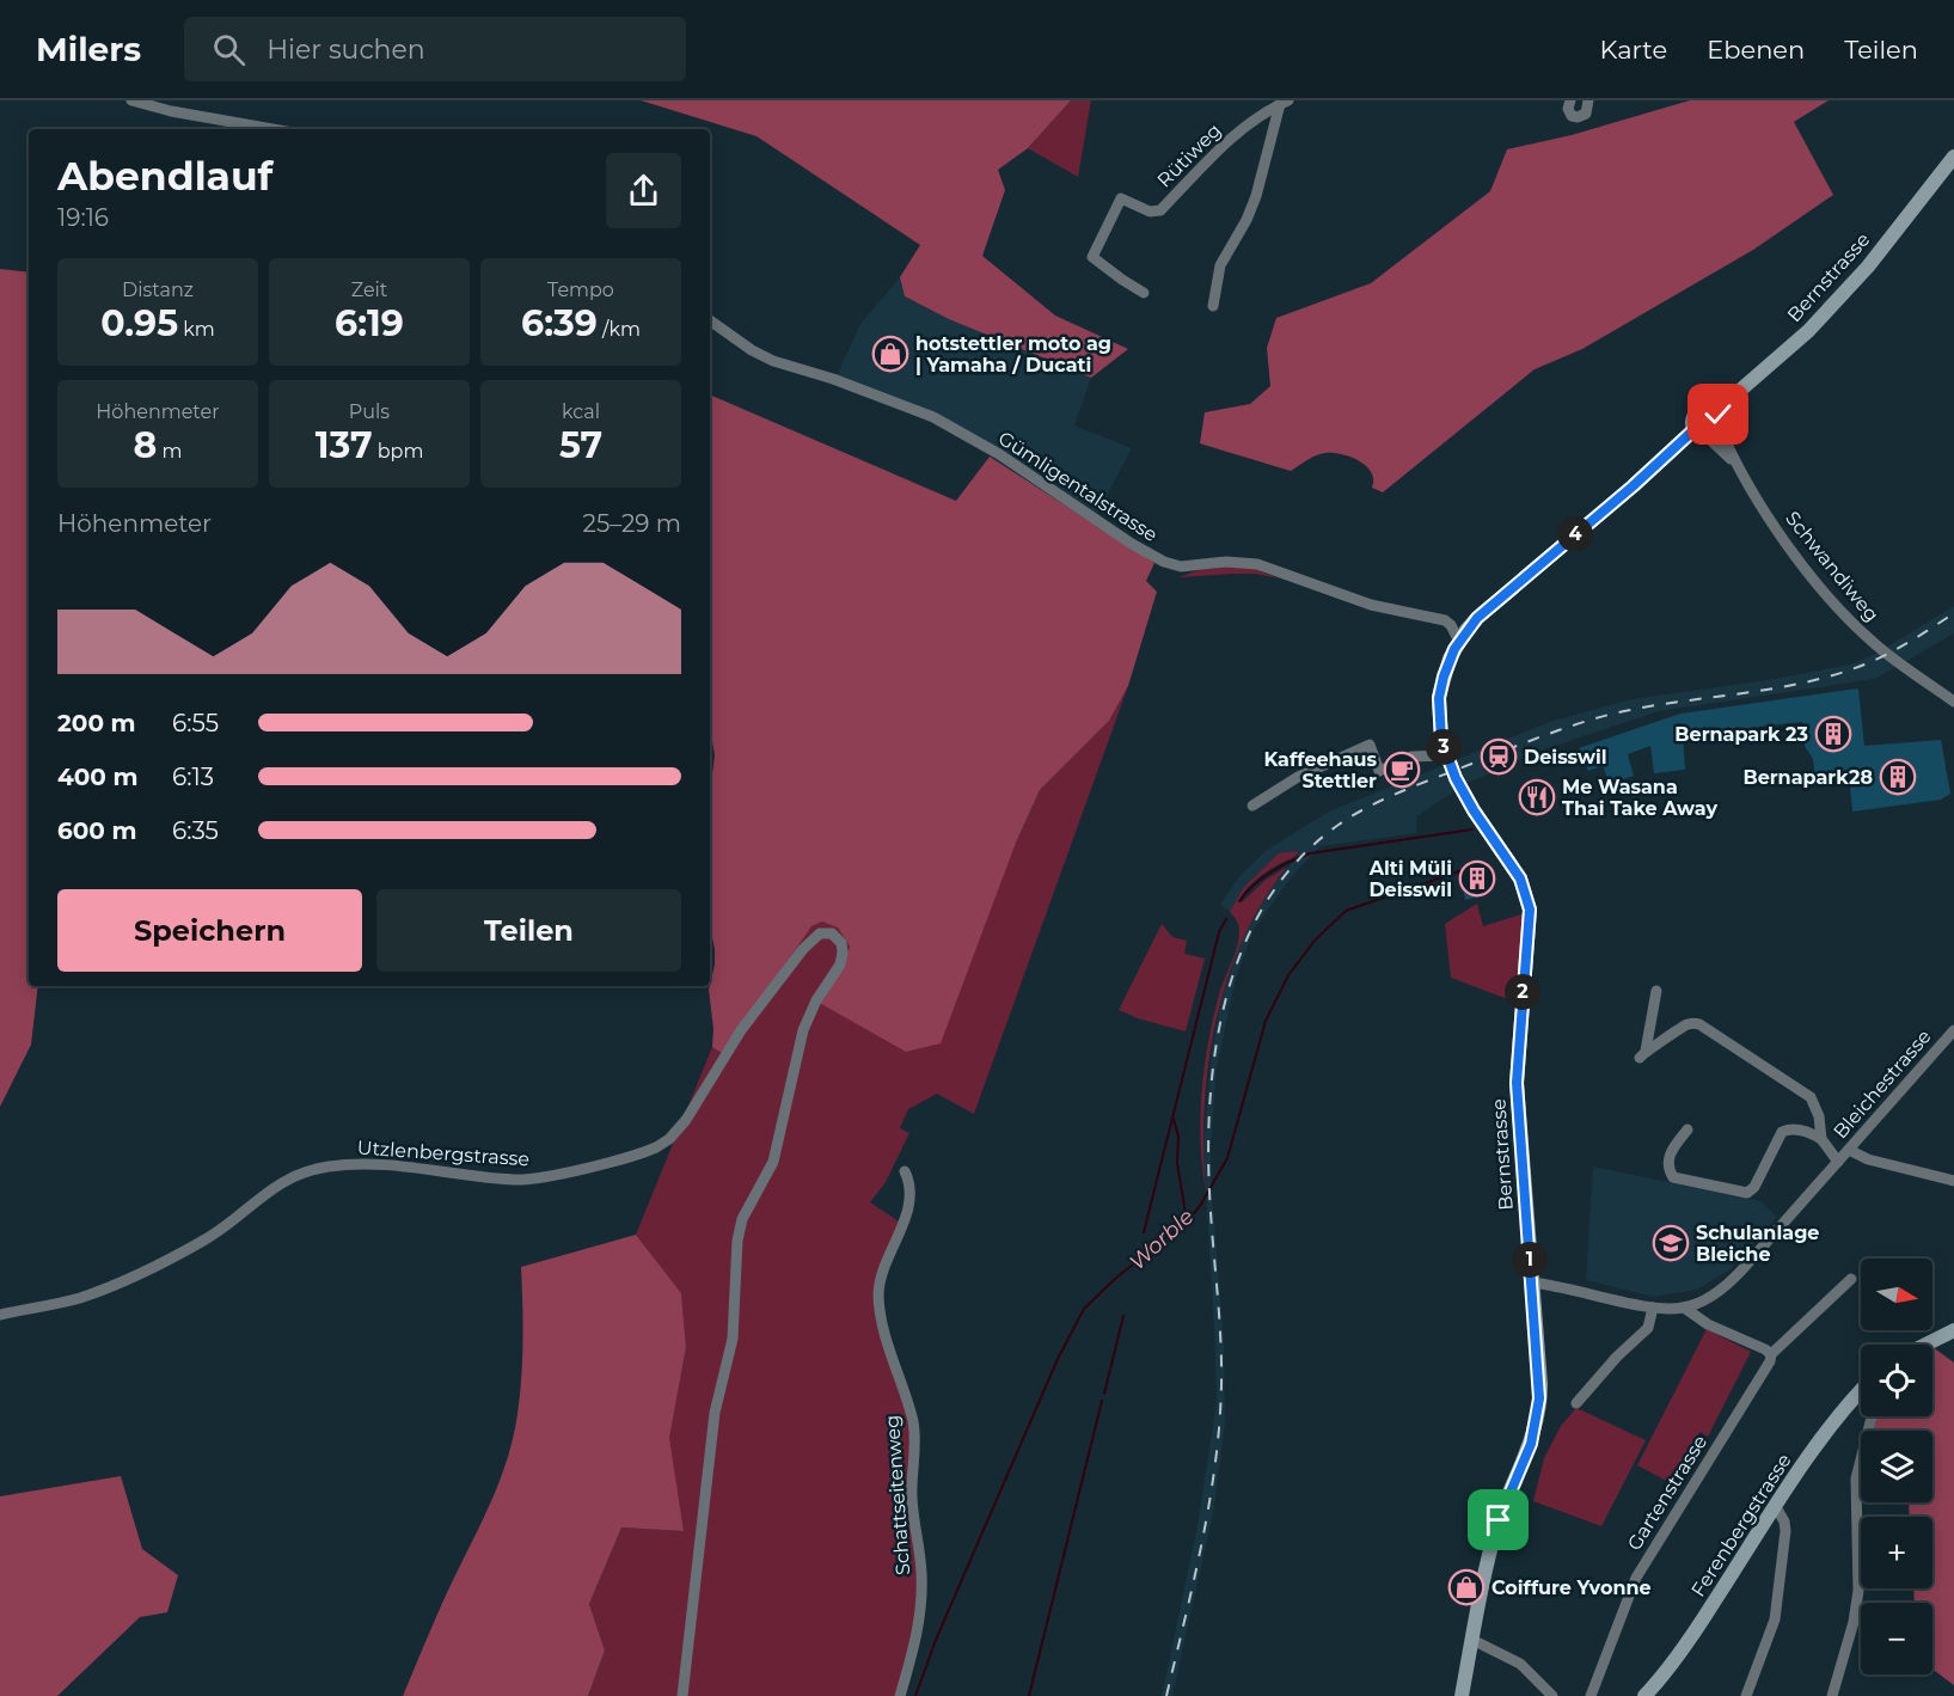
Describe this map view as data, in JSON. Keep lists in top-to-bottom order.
{
  "streets": {
    "main road": ["Bernstrasse", "Ferenbergstrasse"],
    "street": [
      "Rütiweg",
      "Gümligentalstrasse",
      "Schwandiweg",
      "Bleichestrasse",
      "Utzlenbergstrasse",
      "Gartenstrasse",
      "Schattseitenweg"
    ]
  },
  "crossings": [
    ["Bernstrasse", "Gümligentalstrasse"],
    ["Bernstrasse", "Schwandiweg"],
    ["Bernstrasse", "Bleichestrasse"]
  ],
  "water": ["Worble"],
  "places": {
    "shop": ["hotstettler moto ag | Yamaha / Ducati", "Coiffure Yvonne"],
    "building": ["Bernapark 23", "Bernapark28", "Alti Müli Deisswil"],
    "station": ["Deisswil"],
    "cafe": ["Kaffeehaus Stettler"],
    "restaurant": ["Me Wasana Thai Take Away"],
    "school or university": ["Schulanlage Bleiche"]
  },
  "north": "right",
  "page": {
    "header": "Milers",
    "search": "Hier suchen",
    "nav": ["Karte", "Ebenen", "Teilen"],
    "heading": ["Abendlauf", "19:16"],
    "stats": [
      ["Distanz", "0.95 km"],
      ["Zeit", "6:19"],
      ["Tempo", "6:39 /km"],
      ["Höhenmeter", "8 m"],
      ["Puls", "137 bpm"],
      ["kcal", "57"]
    ],
    "chart": ["Höhenmeter", "25–29 m"],
    "pins": [
      "4",
      "3",
      "2",
      "1"
    ],
    "list": [
      {
        "name": "200 m",
        "note": "6:55"
      },
      {
        "name": "400 m",
        "note": "6:13"
      },
      {
        "name": "600 m",
        "note": "6:35"
      }
    ],
    "buttons": ["Speichern", "Teilen"],
    "map_buttons": ["+", "−"]
  }
}
